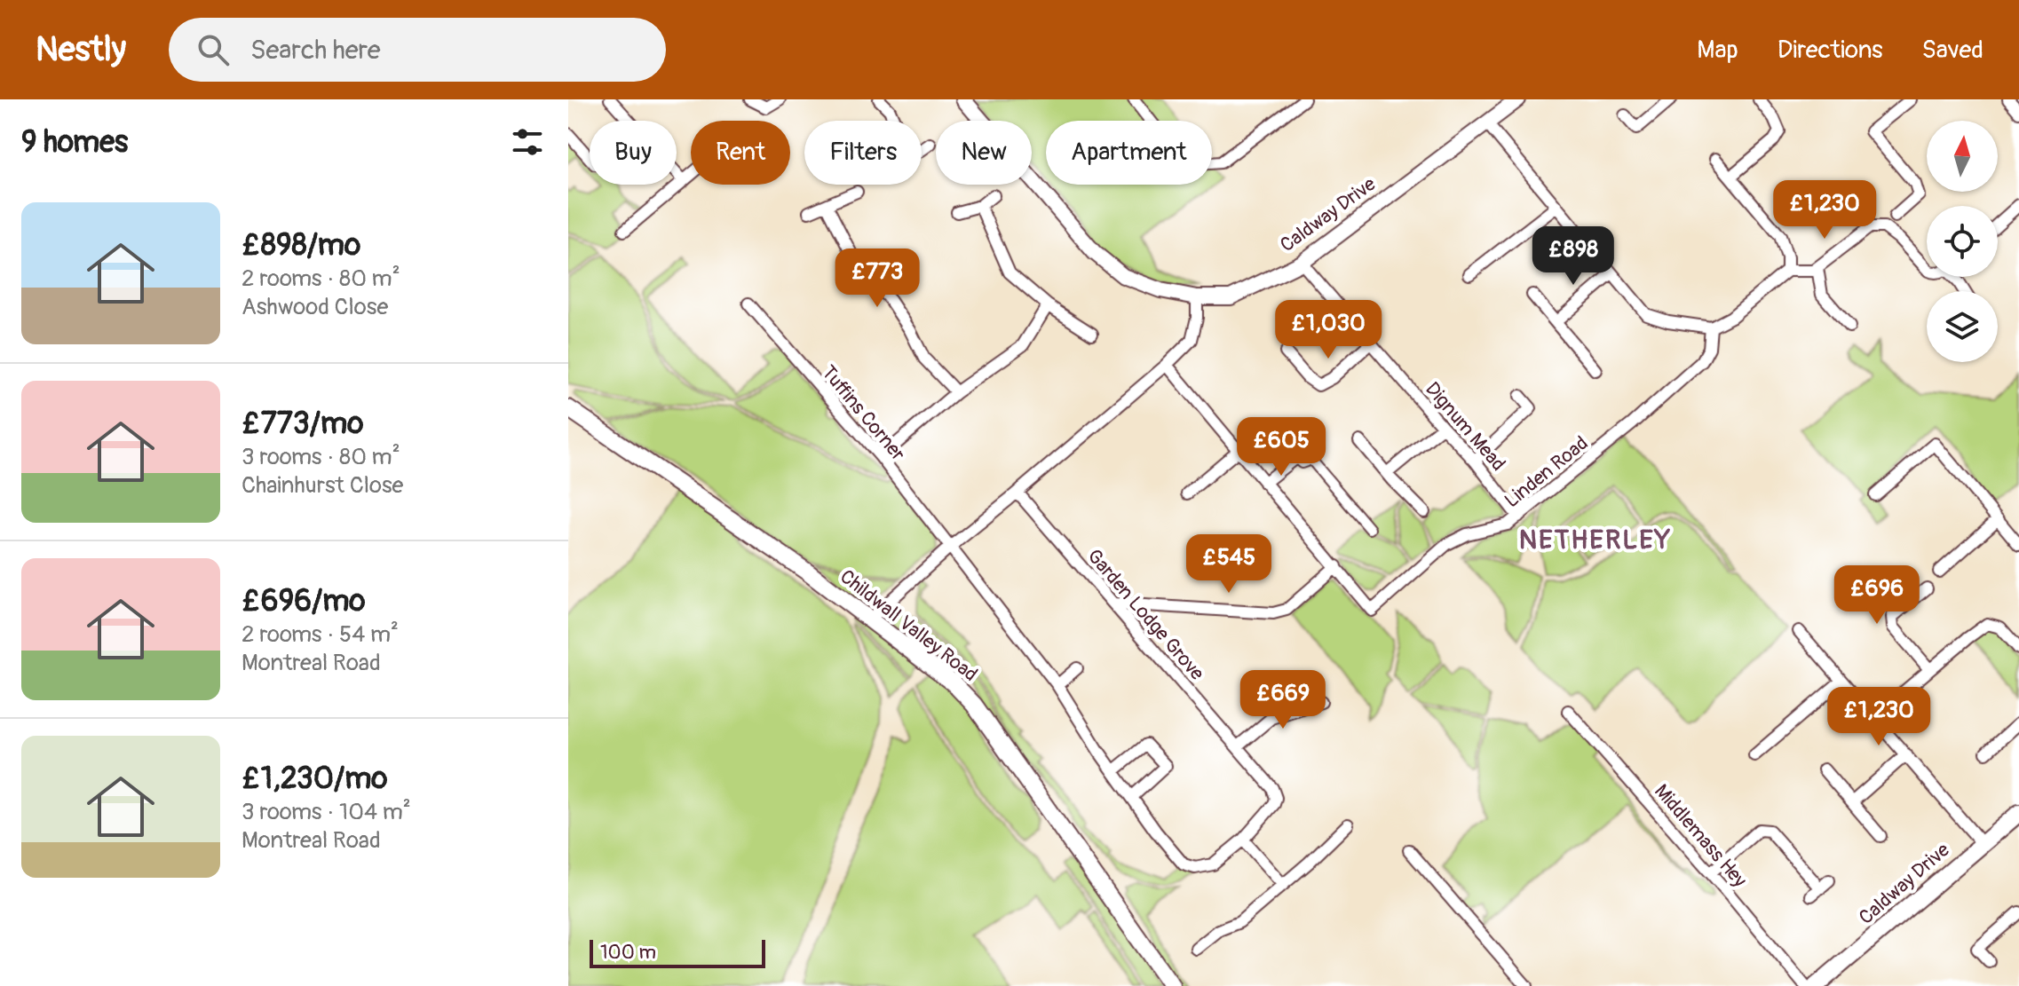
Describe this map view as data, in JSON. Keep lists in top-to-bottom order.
{
  "streets": {
    "main road": ["Caldway Drive", "Childwall Valley Road"],
    "street": [
      "Tuffins Corner",
      "Dignum Mead",
      "Linden Road",
      "Garden Lodge Grove",
      "Middlemass Hey"
    ]
  },
  "crossings": [
    ["Caldway Drive", "Dignum Mead"],
    ["Tuffins Corner", "Garden Lodge Grove"],
    ["Dignum Mead", "Linden Road"]
  ],
  "districts": ["NETHERLEY"],
  "scale_bar": "100 m",
  "north": "top",
  "page": {
    "header": "Nestly",
    "search": "Search here",
    "nav": ["Map", "Directions", "Saved"],
    "heading": "9 homes",
    "chip": [
      "Buy",
      "Rent",
      "Filters",
      "New",
      "Apartment"
    ],
    "price": [
      "£1,230",
      "£898",
      "£773",
      "£1,030",
      "£605",
      "£545",
      "£696",
      "£669",
      "£1,230"
    ],
    "list": [
      {
        "name": "£898/mo",
        "note": "2 rooms · 80 m² · Ashwood Close"
      },
      {
        "name": "£773/mo",
        "note": "3 rooms · 80 m² · Chainhurst Close"
      },
      {
        "name": "£696/mo",
        "note": "2 rooms · 54 m² · Montreal Road"
      },
      {
        "name": "£1,230/mo",
        "note": "3 rooms · 104 m² · Montreal Road"
      }
    ],
    "scale": "100 m"
  }
}
